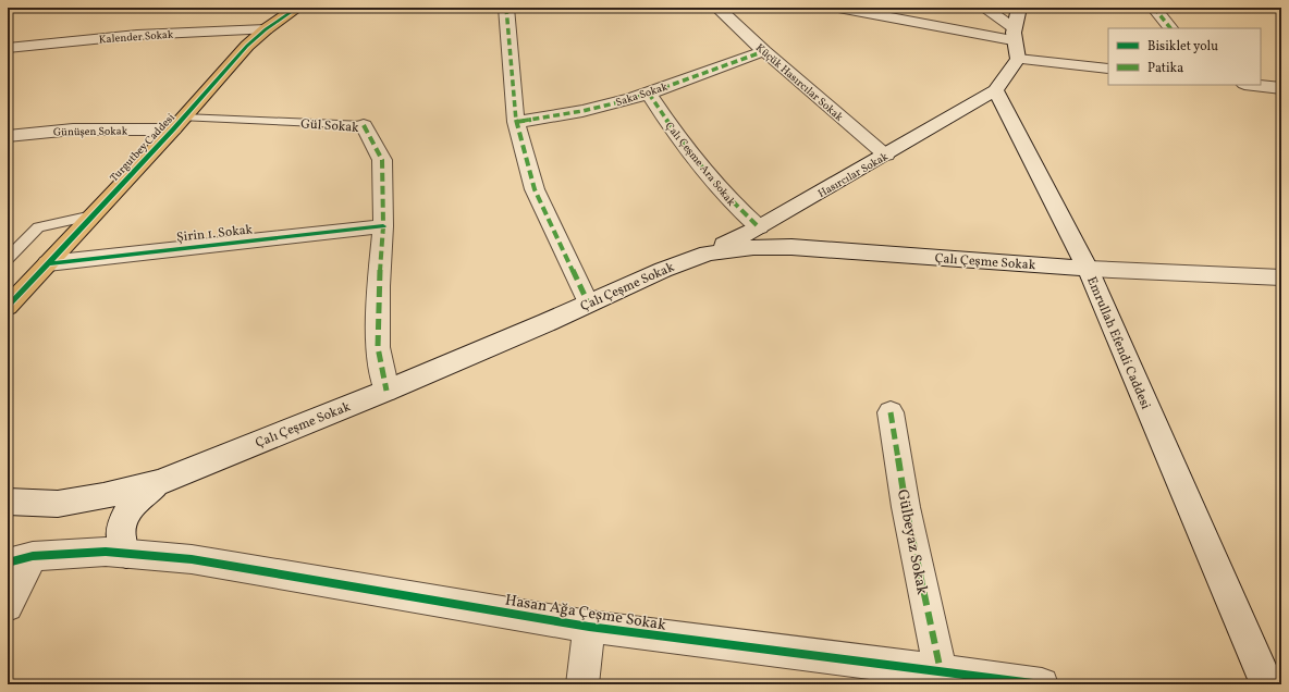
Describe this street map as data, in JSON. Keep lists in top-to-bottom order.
{
  "streets": {
    "main road": ["Turgutbey Caddesi"],
    "street": [
      "Kalender Sokak",
      "Küçük Hasırcılar Sokak",
      "Saka Sokak",
      "Gül Sokak",
      "Günüşen Sokak",
      "Çalı Çeşme Ara Sokak",
      "Hasırcılar Sokak",
      "Şirin 1. Sokak",
      "Çalı Çeşme Sokak",
      "Emrullah Efendi Caddesi",
      "Gülbeyaz Sokak",
      "Hasan Ağa Çeşme Sokak"
    ]
  },
  "crossings": [
    ["Kalender Sokak", "Turgutbey Caddesi"],
    ["Küçük Hasırcılar Sokak", "Saka Sokak"],
    ["Küçük Hasırcılar Sokak", "Hasırcılar Sokak"],
    ["Saka Sokak", "Çalı Çeşme Ara Sokak"],
    ["Gül Sokak", "Günüşen Sokak"],
    ["Gül Sokak", "Turgutbey Caddesi"],
    ["Gül Sokak", "Şirin 1. Sokak"],
    ["Gül Sokak", "Çalı Çeşme Sokak"],
    ["Günüşen Sokak", "Turgutbey Caddesi"],
    ["Turgutbey Caddesi", "Şirin 1. Sokak"],
    ["Çalı Çeşme Ara Sokak", "Hasırcılar Sokak"],
    ["Hasırcılar Sokak", "Çalı Çeşme Sokak"],
    ["Hasırcılar Sokak", "Emrullah Efendi Caddesi"],
    ["Çalı Çeşme Sokak", "Emrullah Efendi Caddesi"],
    ["Gülbeyaz Sokak", "Hasan Ağa Çeşme Sokak"]
  ],
  "legend": ["Bisiklet yolu", "Patika"]
}
